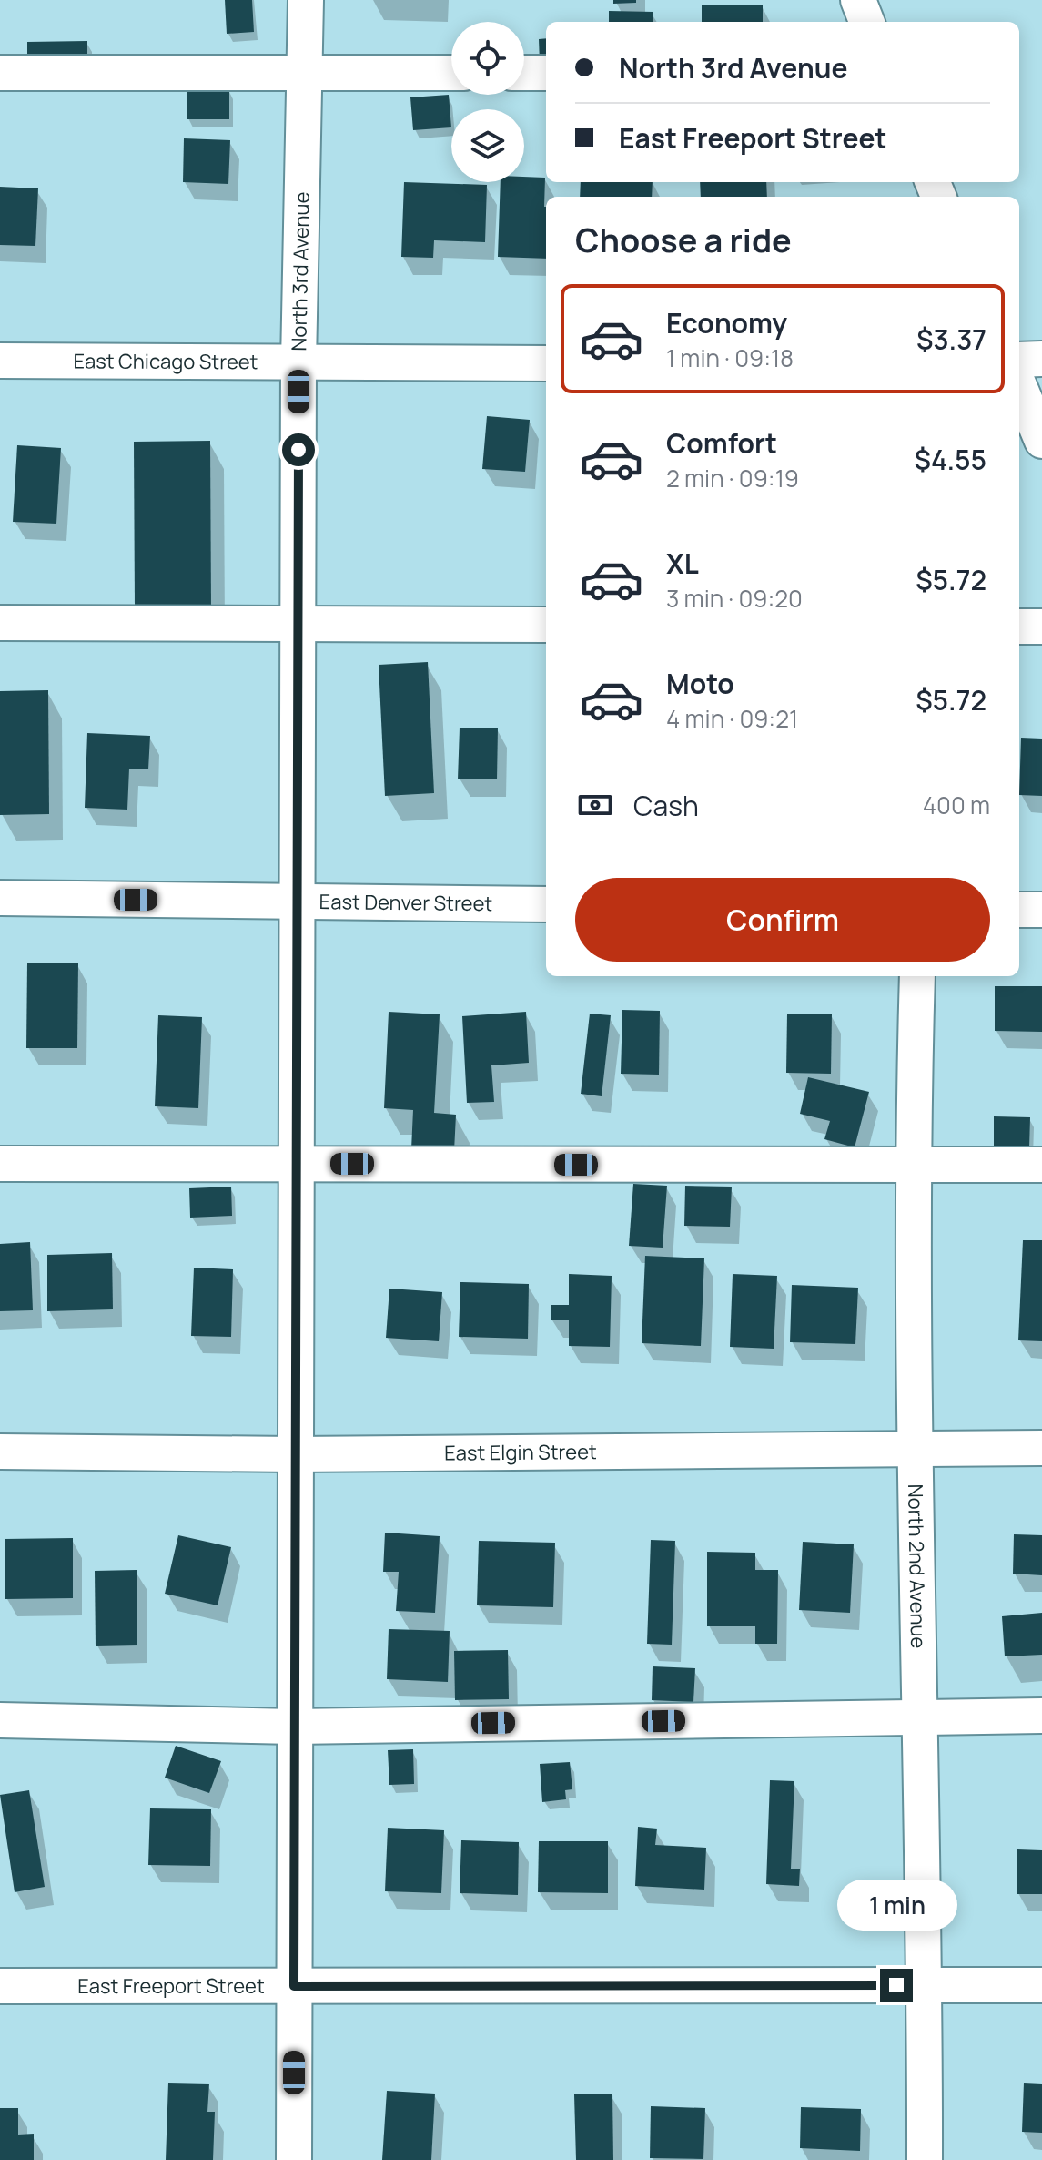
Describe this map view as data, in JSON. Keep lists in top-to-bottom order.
{
  "streets": {
    "street": [
      "North 3rd Avenue",
      "East Chicago Street",
      "East Denver Street",
      "East Elgin Street",
      "North 2nd Avenue",
      "East Freeport Street"
    ]
  },
  "crossings": [
    ["North 3rd Avenue", "East Chicago Street"],
    ["North 3rd Avenue", "East Denver Street"],
    ["North 3rd Avenue", "East Elgin Street"],
    ["North 3rd Avenue", "East Freeport Street"],
    ["East Elgin Street", "North 2nd Avenue"],
    ["North 2nd Avenue", "East Freeport Street"]
  ],
  "page": {
    "banner": ["North 3rd Avenue", "East Freeport Street"],
    "heading": "Choose a ride",
    "list": [
      {
        "name": "Economy",
        "note": "1 min · 09:18",
        "value": "$3.37"
      },
      {
        "name": "Comfort",
        "note": "2 min · 09:19",
        "value": "$4.55"
      },
      {
        "name": "XL",
        "note": "3 min · 09:20",
        "value": "$5.72"
      },
      {
        "name": "Moto",
        "note": "4 min · 09:21",
        "value": "$5.72"
      }
    ],
    "pay": ["Cash", "400 m"],
    "buttons": "Confirm",
    "bubble": "1 min"
  }
}
